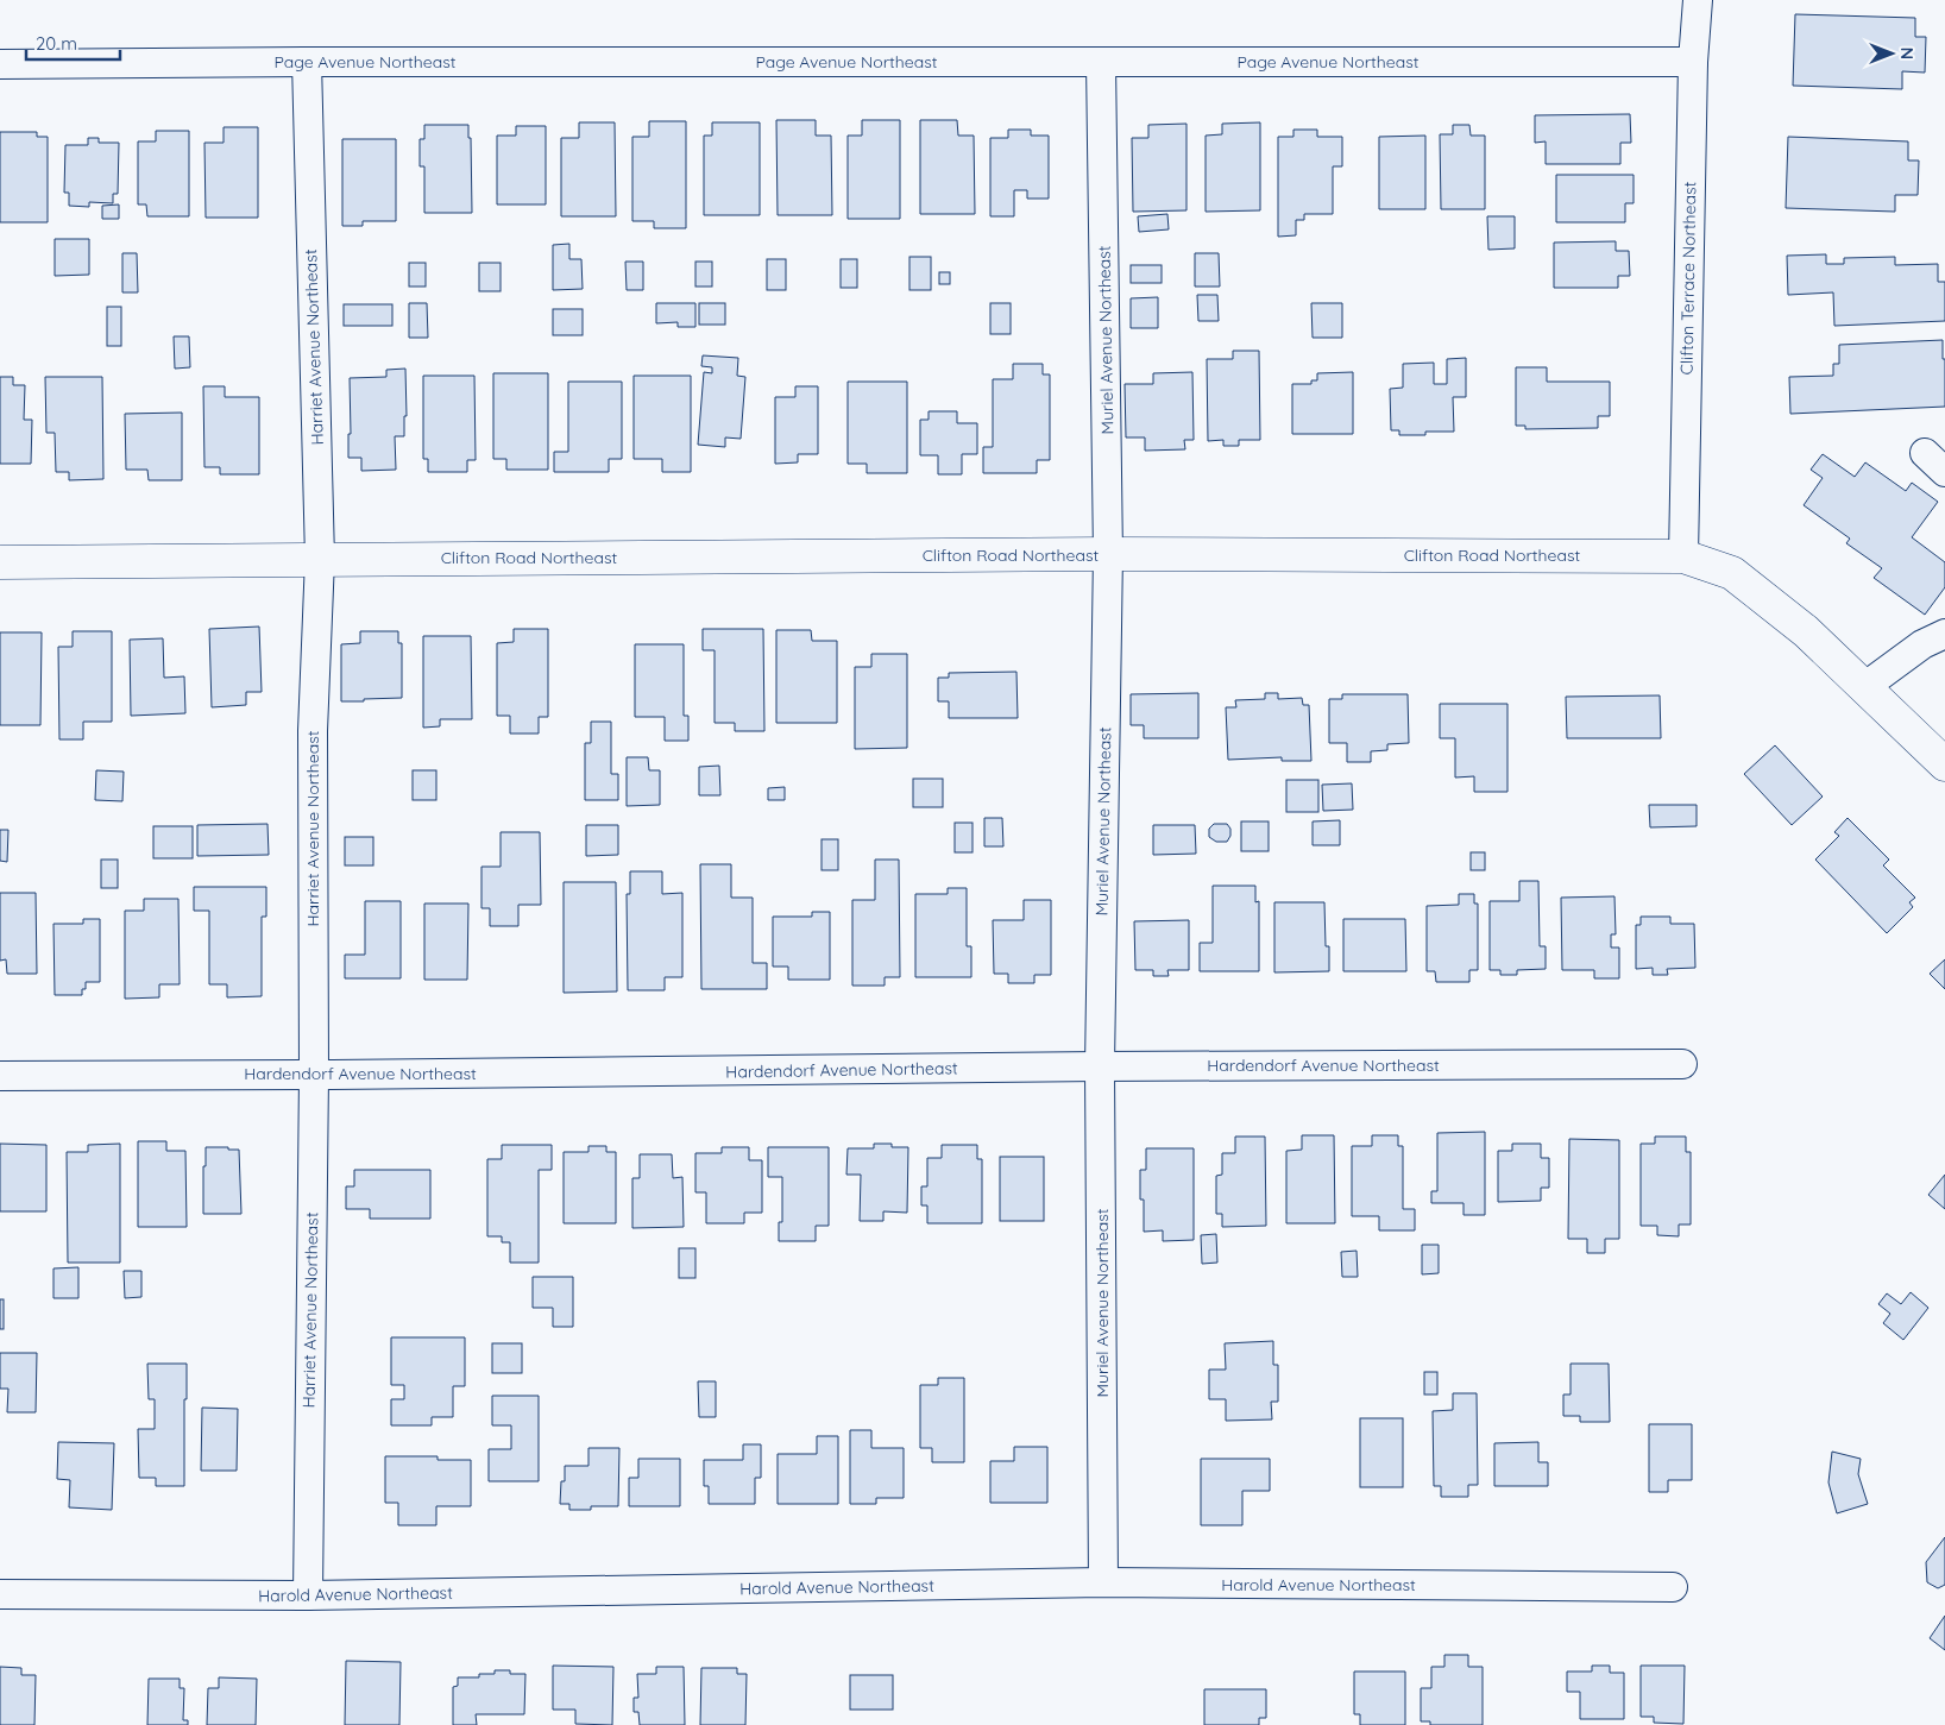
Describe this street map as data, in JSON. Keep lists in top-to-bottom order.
{
  "streets": {
    "street": [
      "Page Avenue Northeast",
      "Clifton Terrace Northeast",
      "Muriel Avenue Northeast",
      "Harriet Avenue Northeast",
      "Clifton Road Northeast",
      "Hardendorf Avenue Northeast",
      "Harold Avenue Northeast"
    ]
  },
  "crossings": [
    ["Page Avenue Northeast", "Clifton Terrace Northeast"],
    ["Page Avenue Northeast", "Muriel Avenue Northeast"],
    ["Page Avenue Northeast", "Harriet Avenue Northeast"],
    ["Clifton Terrace Northeast", "Clifton Road Northeast"],
    ["Muriel Avenue Northeast", "Clifton Road Northeast"],
    ["Muriel Avenue Northeast", "Hardendorf Avenue Northeast"],
    ["Muriel Avenue Northeast", "Harold Avenue Northeast"],
    ["Harriet Avenue Northeast", "Clifton Road Northeast"],
    ["Harriet Avenue Northeast", "Hardendorf Avenue Northeast"],
    ["Harriet Avenue Northeast", "Harold Avenue Northeast"]
  ],
  "scale_bar": "20 m",
  "north": "right"
}
